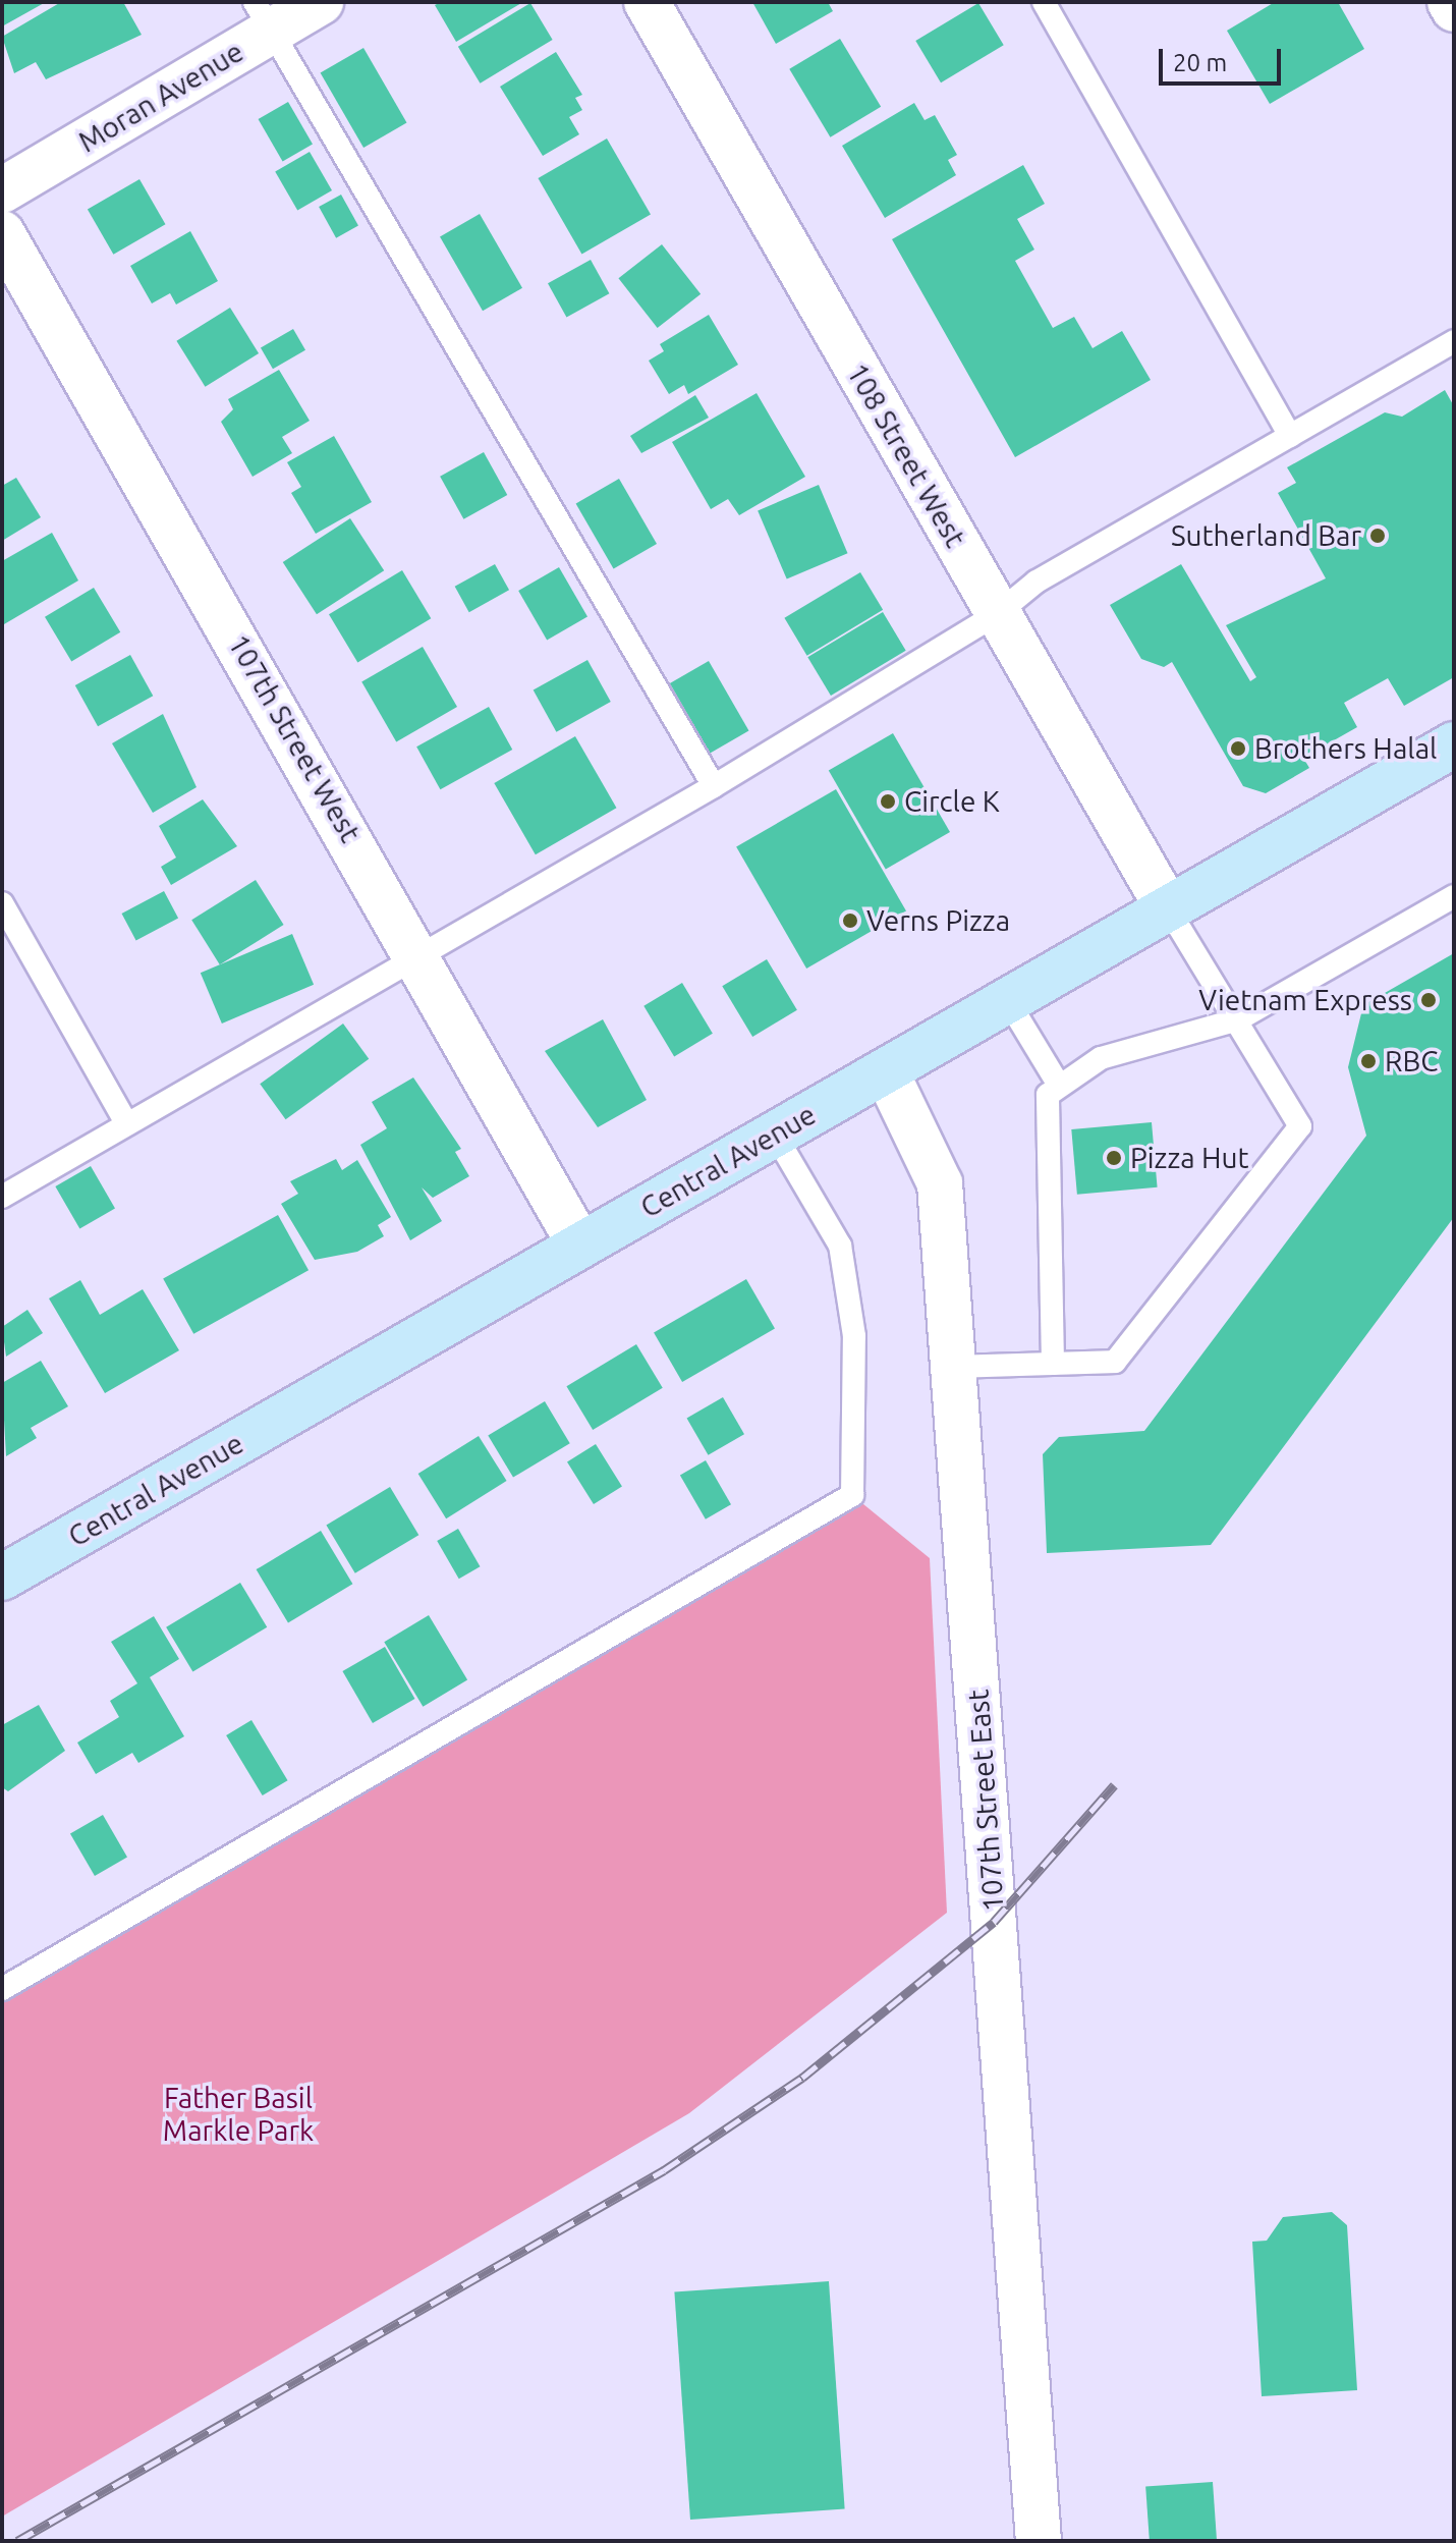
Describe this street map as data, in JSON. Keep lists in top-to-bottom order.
{
  "streets": {
    "main road": ["Central Avenue"],
    "street": [
      "Moran Avenue",
      "108 Street West",
      "107th Street West",
      "107th Street East"
    ]
  },
  "crossings": [
    ["108 Street West", "Central Avenue"],
    ["107th Street West", "Central Avenue"],
    ["Central Avenue", "107th Street East"]
  ],
  "parks": ["Father Basil Markle Park"],
  "places": [
    "Sutherland Bar",
    "Brothers Halal",
    "Circle K",
    "Verns Pizza",
    "Vietnam Express",
    "RBC",
    "Pizza Hut"
  ],
  "scale_bar": "20 m"
}
